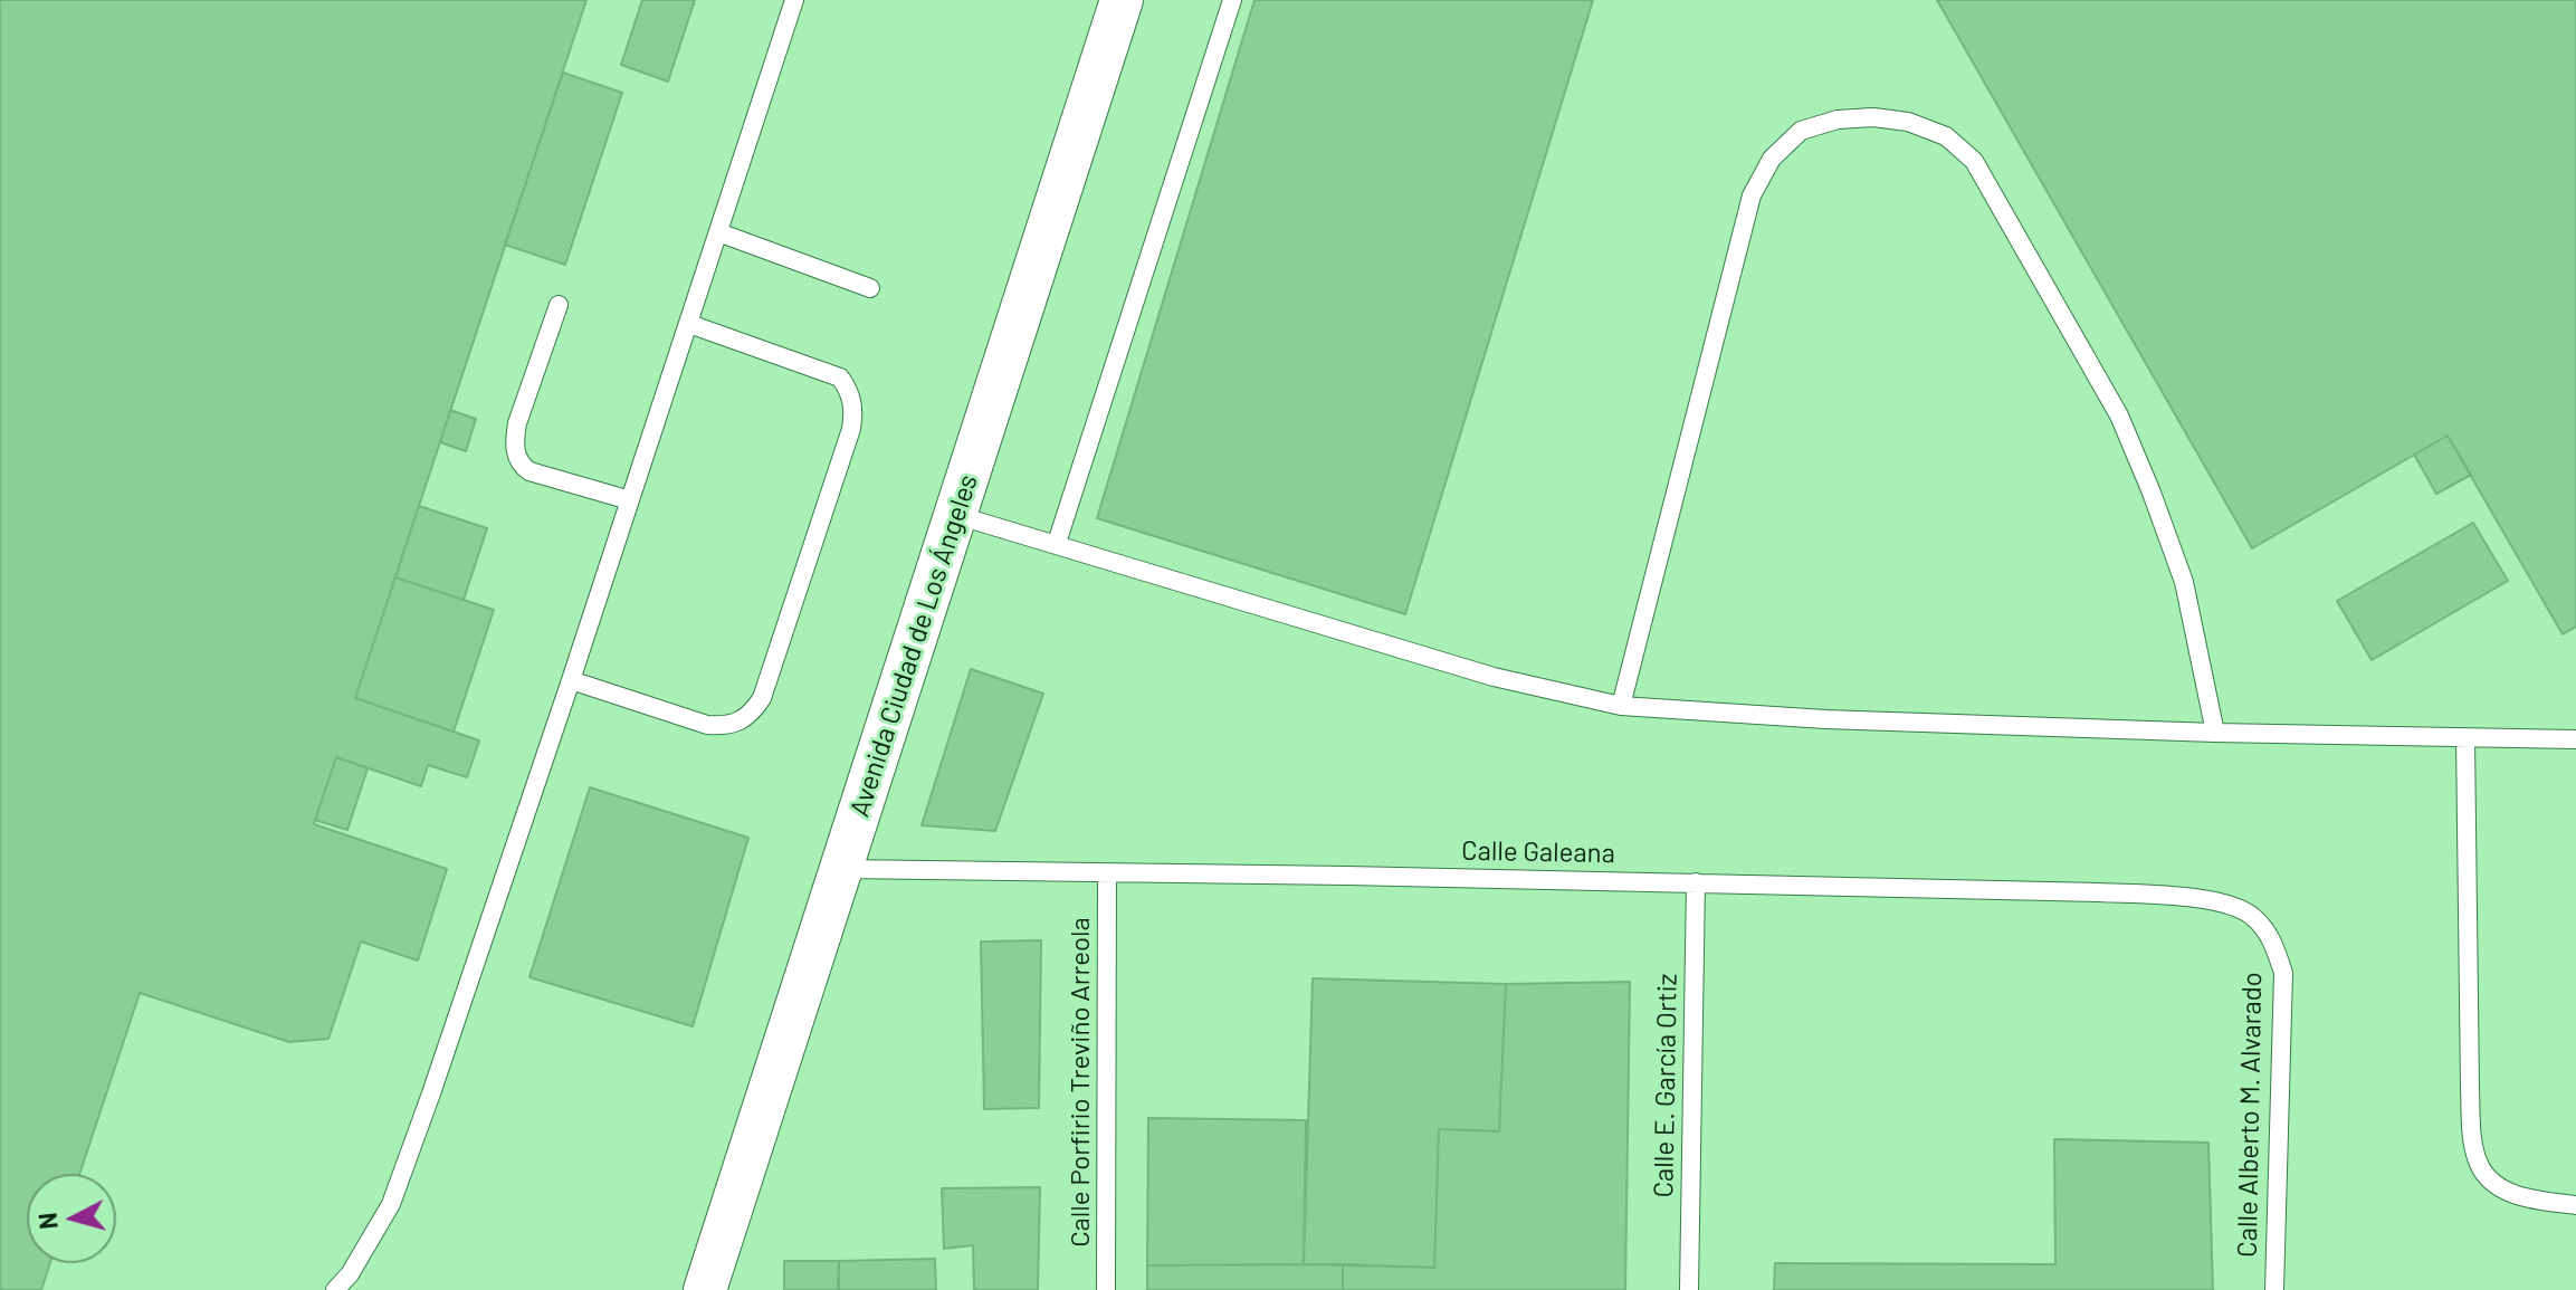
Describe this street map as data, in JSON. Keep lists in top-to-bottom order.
{
  "streets": {
    "street": ["Avenida Ciudad de Los Ángeles"],
    "lane": [
      "Calle Galeana",
      "Calle Porfirio Treviño Arreola",
      "Calle E. García Ortiz",
      "Calle Alberto M. Alvarado"
    ]
  },
  "crossings": [
    ["Avenida Ciudad de Los Ángeles", "Calle Galeana"],
    ["Calle Galeana", "Calle Porfirio Treviño Arreola"],
    ["Calle Galeana", "Calle E. García Ortiz"],
    ["Calle Galeana", "Calle Alberto M. Alvarado"]
  ],
  "north": "left"
}
